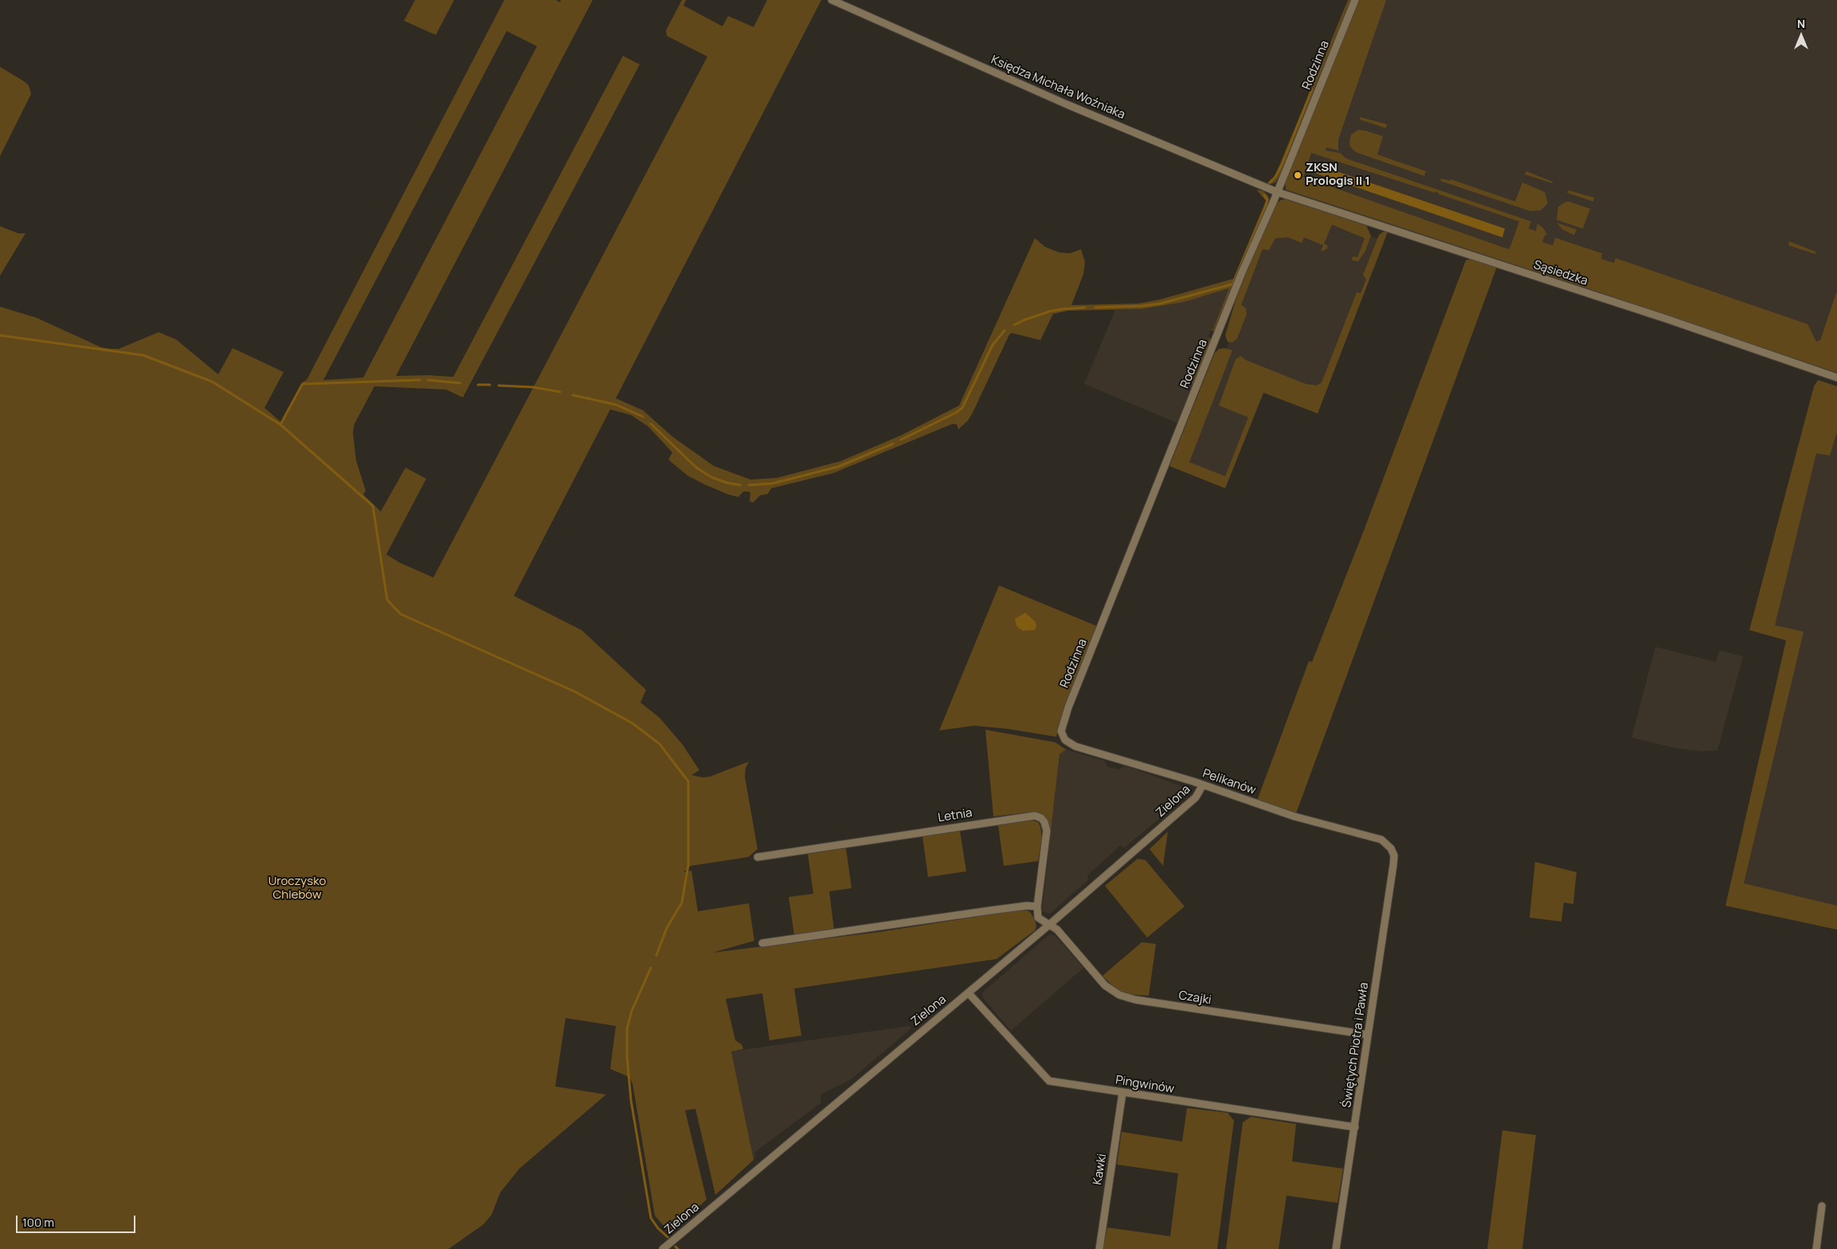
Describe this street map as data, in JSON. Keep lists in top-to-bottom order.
{
  "streets": {
    "street": [
      "Rodzinna",
      "Księdza Michała Woźniaka",
      "Sąsiedzka",
      "Pelikanów",
      "Zielona",
      "Letnia",
      "Czajki",
      "Świętych Piotra i Pawła",
      "Pingwinów",
      "Kawki"
    ]
  },
  "crossings": [
    ["Rodzinna", "Księdza Michała Woźniaka"],
    ["Rodzinna", "Sąsiedzka"],
    ["Rodzinna", "Pelikanów"],
    ["Księdza Michała Woźniaka", "Sąsiedzka"],
    ["Pelikanów", "Zielona"],
    ["Pelikanów", "Świętych Piotra i Pawła"],
    ["Zielona", "Czajki"],
    ["Zielona", "Pingwinów"],
    ["Czajki", "Świętych Piotra i Pawła"],
    ["Świętych Piotra i Pawła", "Pingwinów"],
    ["Pingwinów", "Kawki"]
  ],
  "parks": ["Uroczysko Chlebów"],
  "places": ["ZKSN Prologis II 1"],
  "scale_bar": "100 m",
  "north": "top"
}
